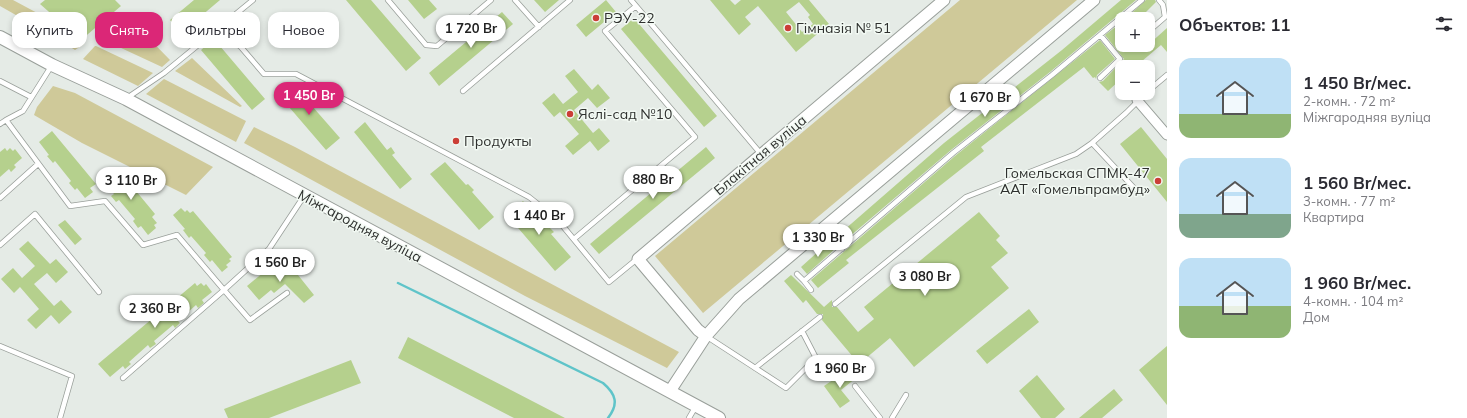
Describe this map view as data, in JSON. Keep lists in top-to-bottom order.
{
  "streets": {
    "main road": ["Міжгародняя вуліца"],
    "street": ["Блакітная вуліца"]
  },
  "places": [
    "РЭУ-22",
    "Гімназія № 51",
    "Яслі-сад №10",
    "Продукты",
    "Гомельская СПМК-47 ААТ «Гомельпрамбуд»"
  ],
  "page": {
    "heading": "Объектов: 11",
    "map_buttons": ["+", "−"],
    "chip": [
      "Купить",
      "Снять",
      "Фильтры",
      "Новое"
    ],
    "price": [
      "1 720 Br",
      "1 450 Br",
      "1 670 Br",
      "880 Br",
      "3 110 Br",
      "1 440 Br",
      "1 330 Br",
      "1 560 Br",
      "3 080 Br",
      "2 360 Br",
      "1 960 Br"
    ],
    "list": [
      {
        "name": "1 450 Br/мес.",
        "note": "2-комн. · 72 m² · Міжгародняя вуліца"
      },
      {
        "name": "1 560 Br/мес.",
        "note": "3-комн. · 77 m² · Квартира"
      },
      {
        "name": "1 960 Br/мес.",
        "note": "4-комн. · 104 m² · Дом"
      }
    ]
  }
}
